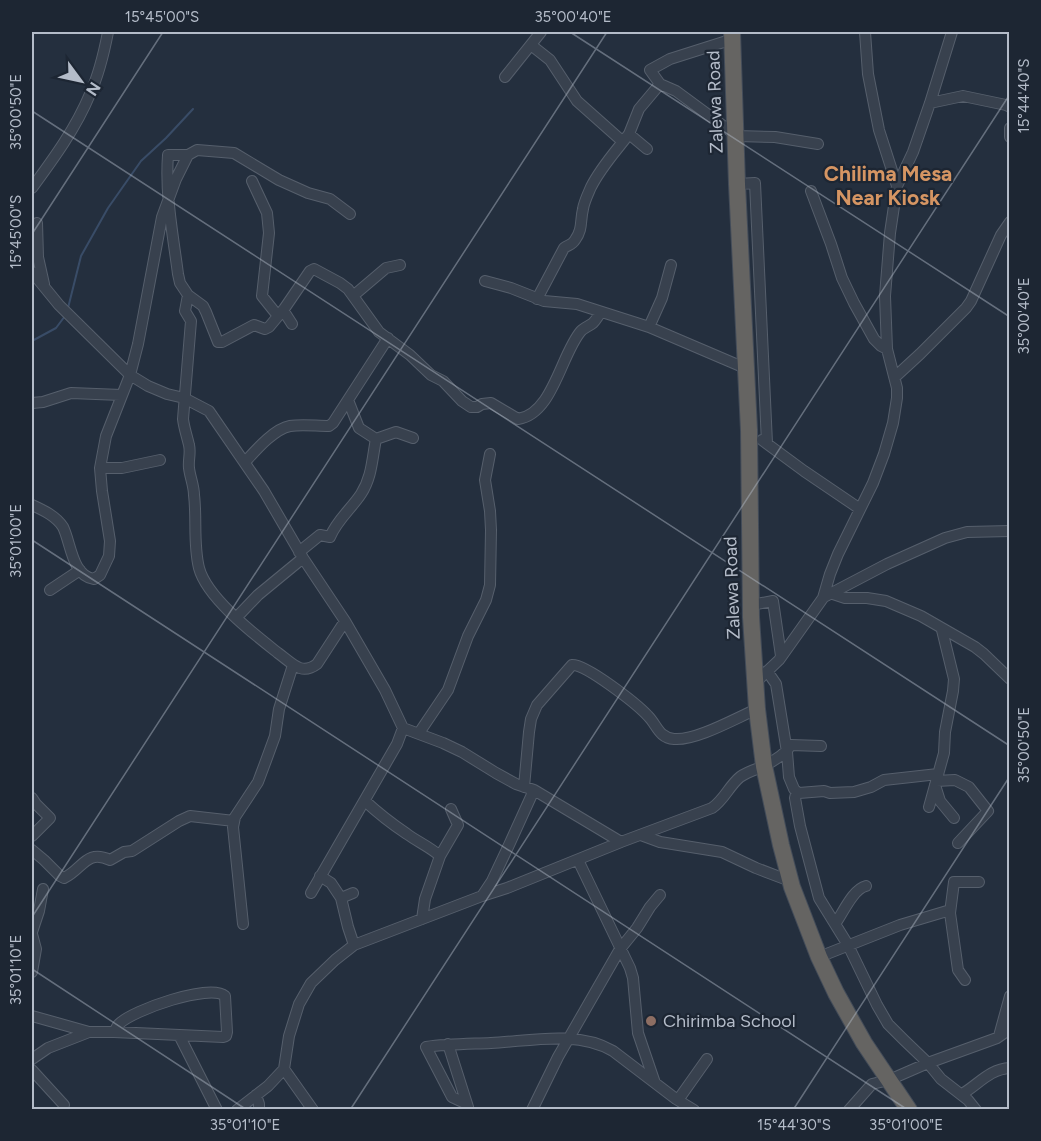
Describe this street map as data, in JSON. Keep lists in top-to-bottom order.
{
  "streets": {
    "highway": ["Zalewa Road"]
  },
  "districts": ["Chilima Mesa Near Kiosk"],
  "places": ["Chirimba School"],
  "north": "bottom right",
  "coordinates": [
    "15°45'00\"S",
    "35°00'40\"E",
    "15°44'40\"S",
    "35°00'50\"E",
    "35°01'00\"E",
    "35°01'10\"E",
    "15°44'30\"S"
  ]
}
